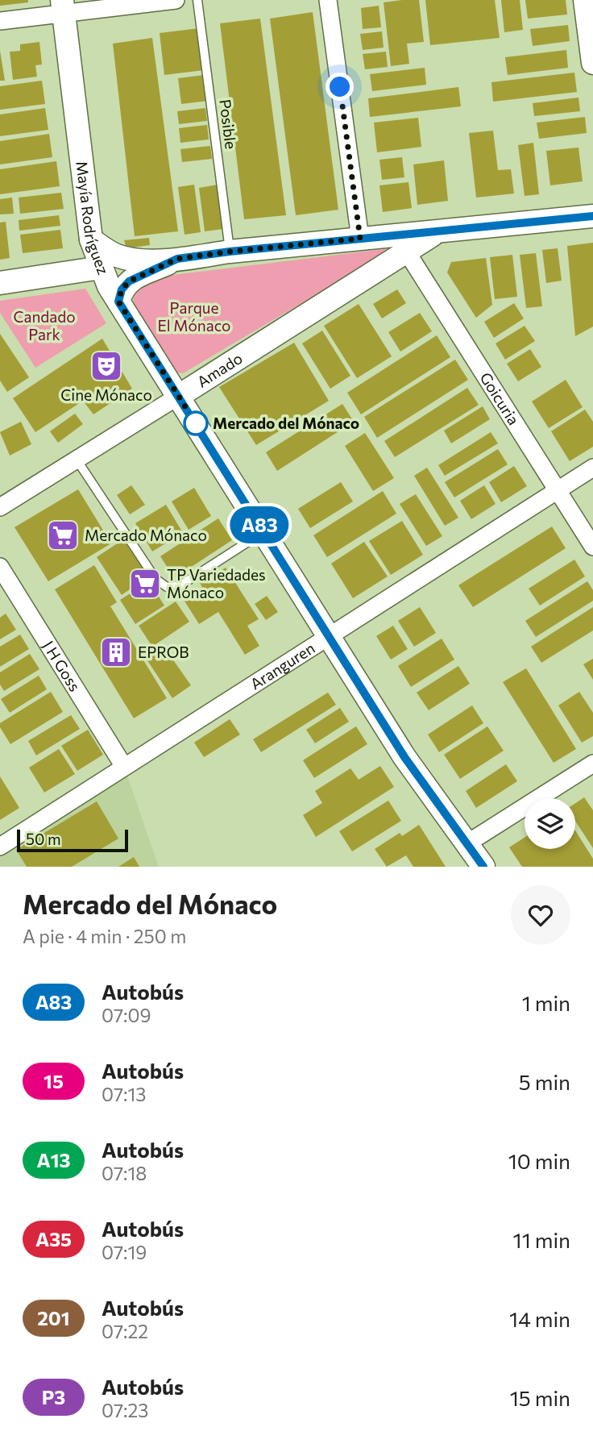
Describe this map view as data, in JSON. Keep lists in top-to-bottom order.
{
  "streets": {
    "main road": ["Mayía Rodríguez", "Amado"],
    "street": ["Goicuria", "Aranguren", "J H Goss"],
    "lane": ["Posible"]
  },
  "crossings": [
    ["Mayía Rodríguez", "Amado"],
    ["Mayía Rodríguez", "Aranguren"],
    ["Amado", "Goicuria"],
    ["Goicuria", "Aranguren"],
    ["Aranguren", "J H Goss"]
  ],
  "parks": ["Parque El Mónaco", "Candado Park"],
  "places": {
    "theatre": ["Cine Mónaco"],
    "other": ["Mercado del Mónaco"],
    "supermarket": ["Mercado Mónaco", "TP Variedades Mónaco"],
    "building": ["EPROB"]
  },
  "lines": ["bus line A83"],
  "scale_bar": "50 m",
  "page": {
    "on_map": "A83",
    "scale": "50 m",
    "heading": ["Mercado del Mónaco", "A pie · 4 min · 250 m"],
    "list": [
      {
        "mark": "A83",
        "name": "Autobús",
        "note": "07:09",
        "value": "1 min"
      },
      {
        "mark": "15",
        "name": "Autobús",
        "note": "07:13",
        "value": "5 min"
      },
      {
        "mark": "A13",
        "name": "Autobús",
        "note": "07:18",
        "value": "10 min"
      },
      {
        "mark": "A35",
        "name": "Autobús",
        "note": "07:19",
        "value": "11 min"
      },
      {
        "mark": "201",
        "name": "Autobús",
        "note": "07:22",
        "value": "14 min"
      },
      {
        "mark": "P3",
        "name": "Autobús",
        "note": "07:23",
        "value": "15 min"
      }
    ]
  }
}
